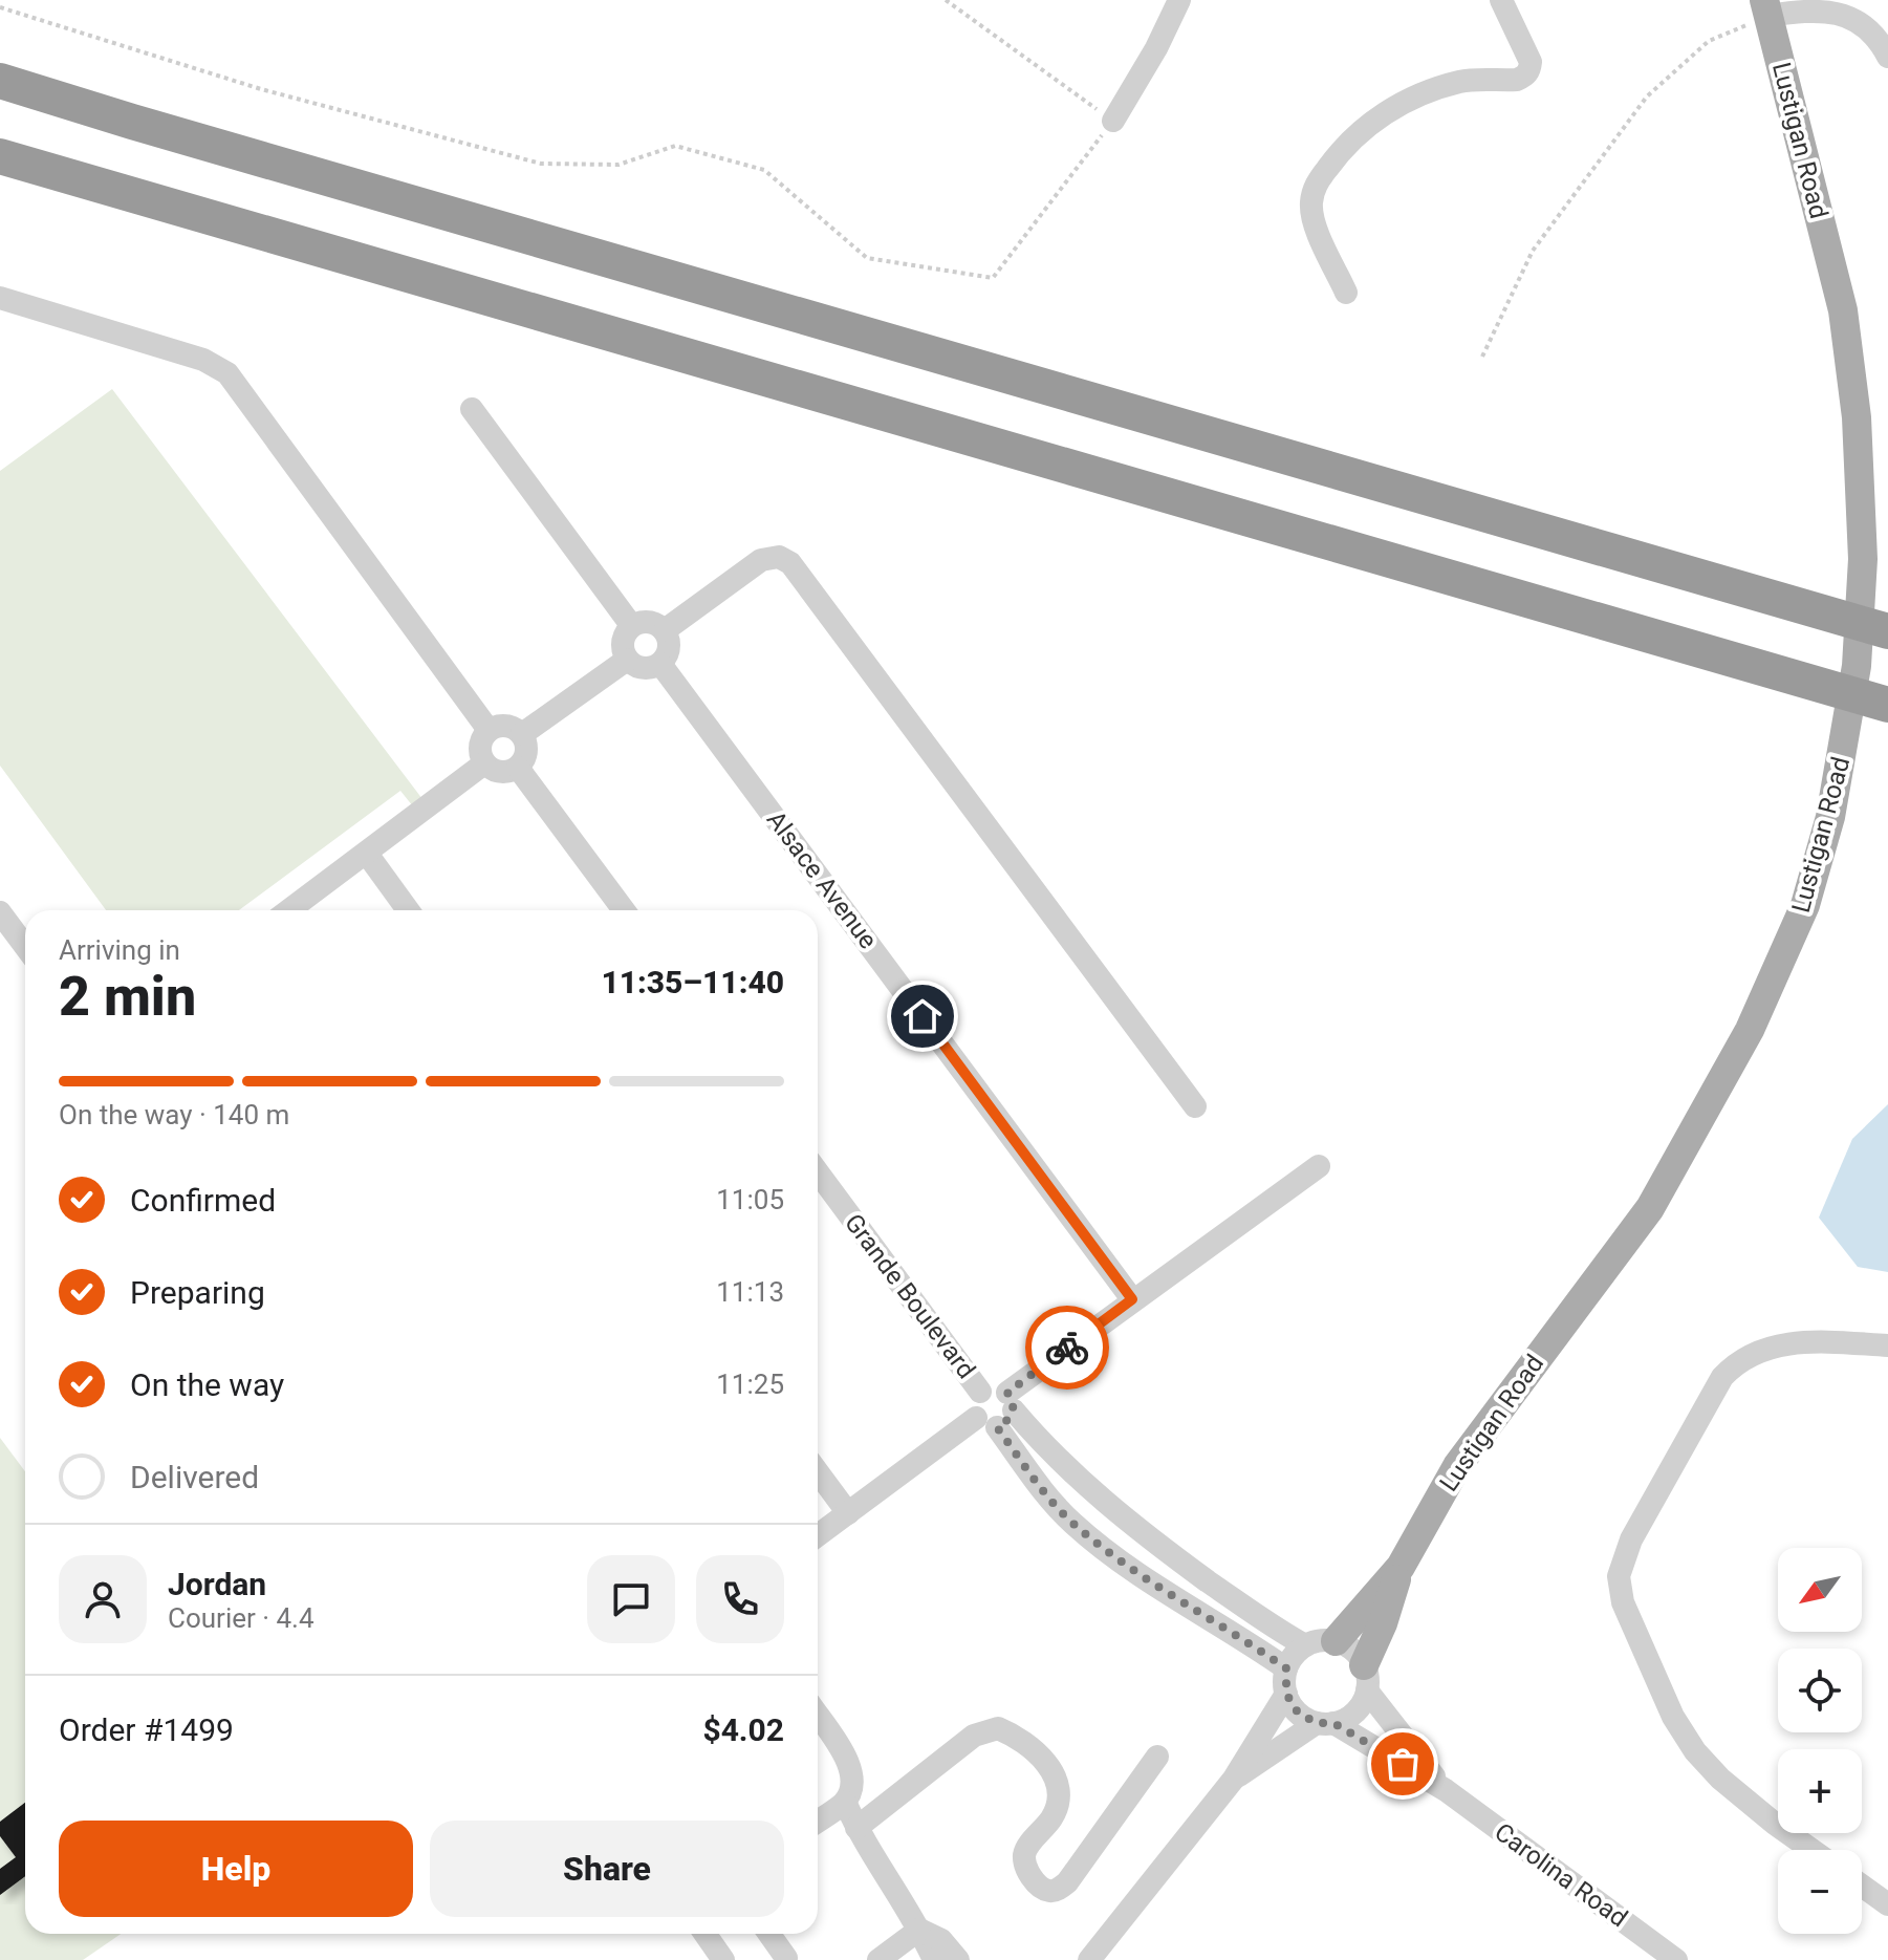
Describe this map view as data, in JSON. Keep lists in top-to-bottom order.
{
  "streets": {
    "main road": ["Lustigan Road"],
    "street": ["Alsace Avenue", "Grande Boulevard", "Carolina Road"]
  },
  "crossings": [
    ["Lustigan Road", "Carolina Road"]
  ],
  "north": "bottom left",
  "page": {
    "heading": ["2 min", "Arriving in", "11:35–11:40"],
    "panel": [
      "Jordan",
      "Courier · 4.4",
      "Order #1499",
      "$4.02"
    ],
    "bar": "On the way · 140 m",
    "list": [
      ["Confirmed", "11:05"],
      ["Preparing", "11:13"],
      ["On the way", "11:25"],
      "Delivered"
    ],
    "map_buttons": ["+", "−"],
    "buttons": ["Help", "Share"]
  }
}
